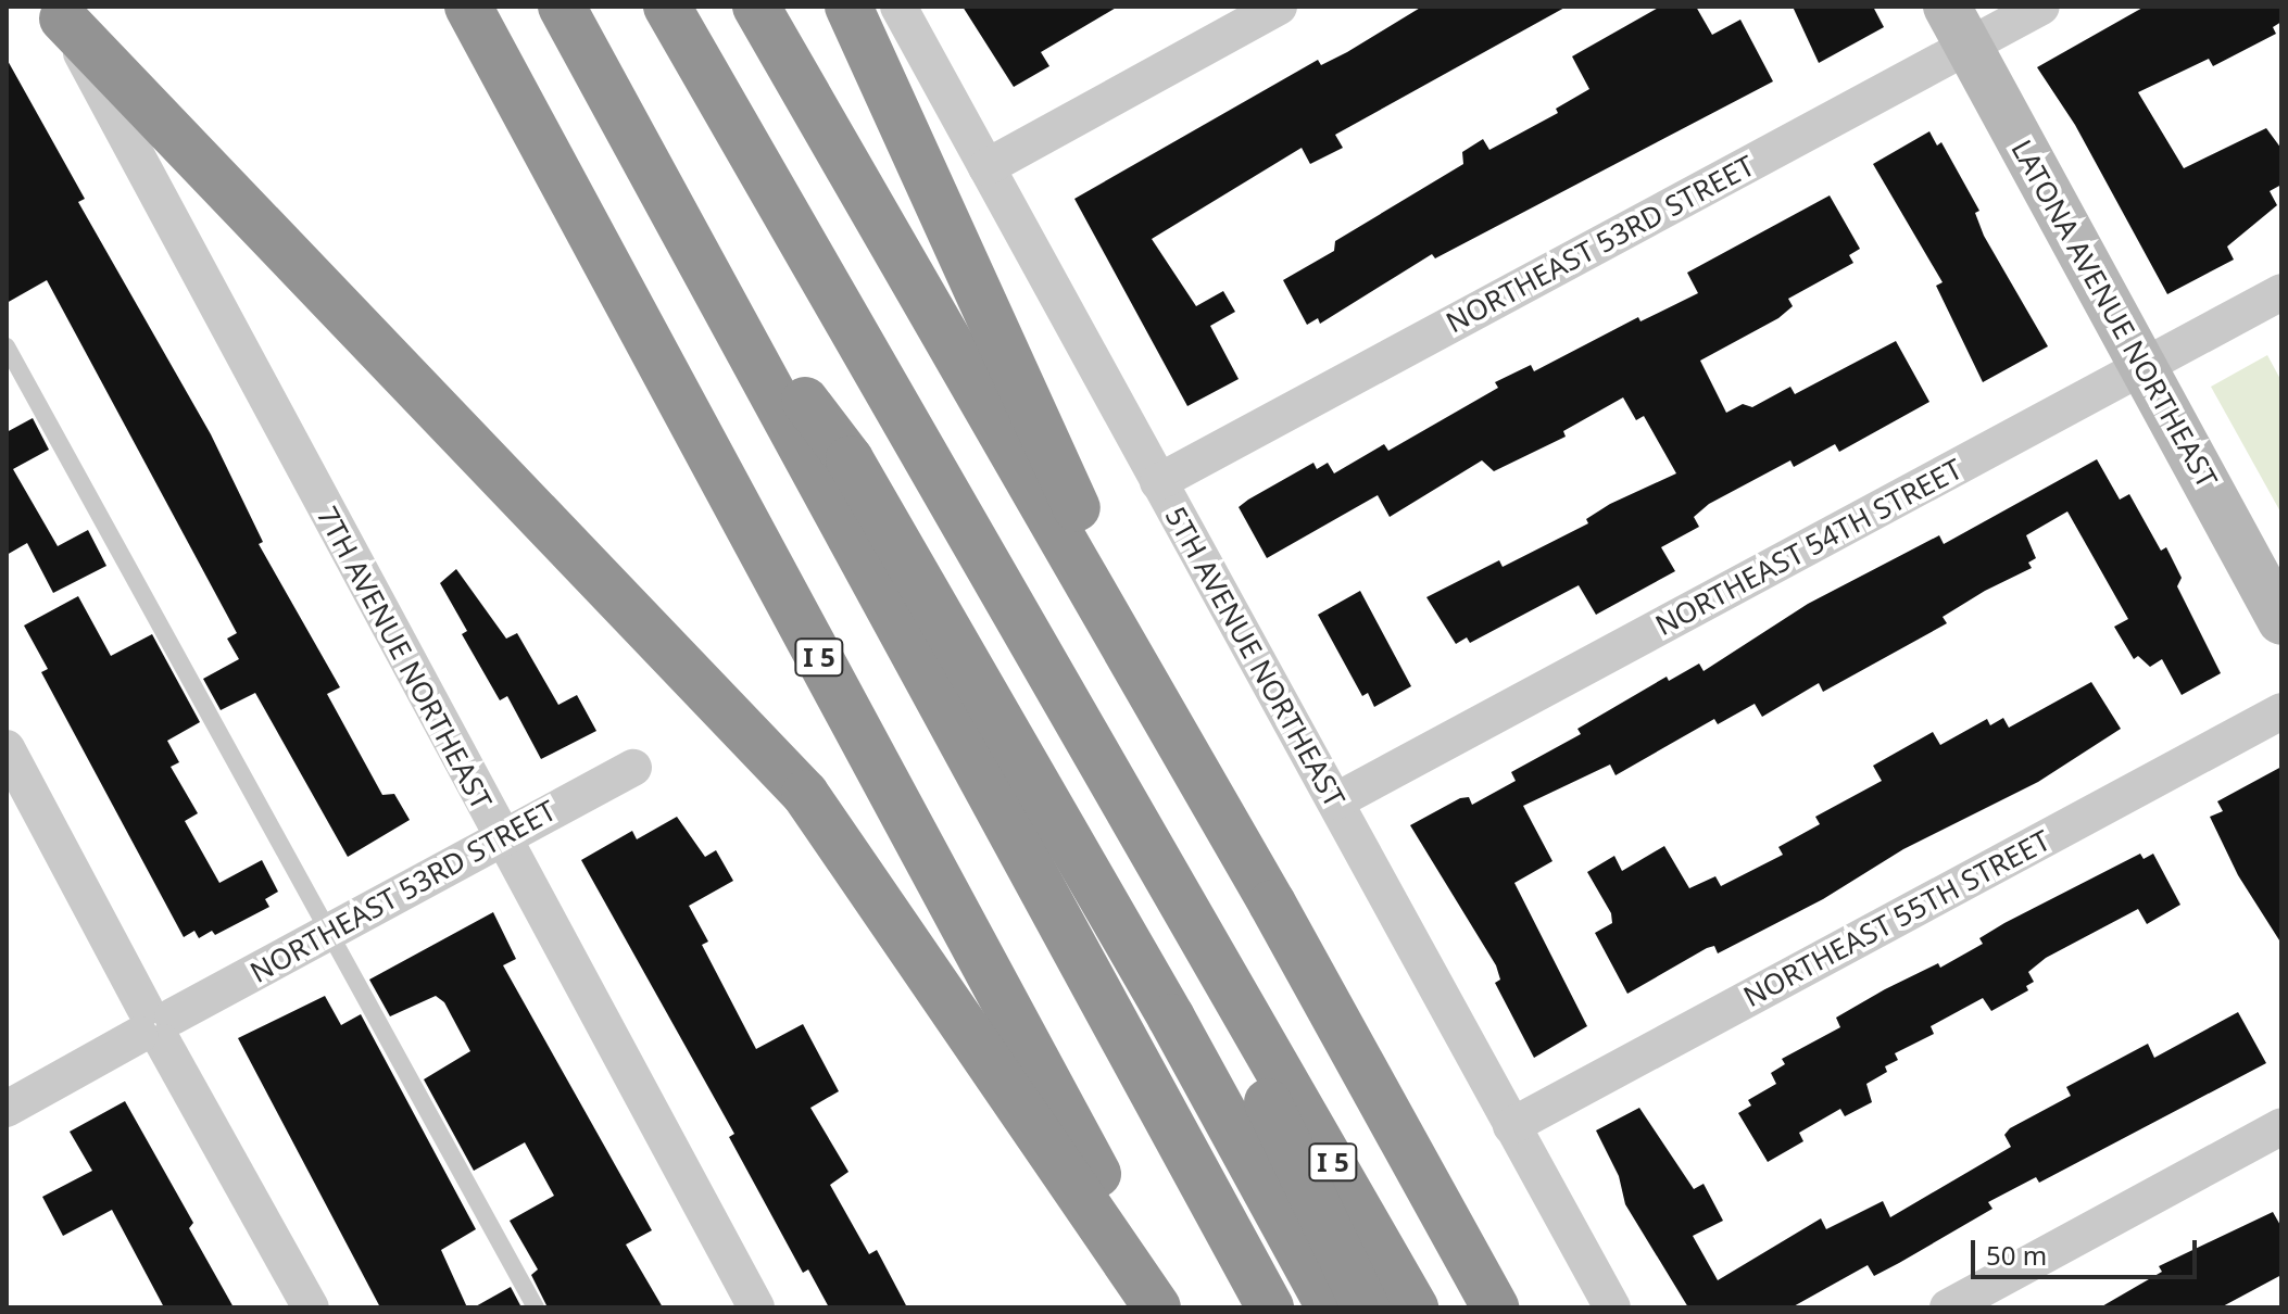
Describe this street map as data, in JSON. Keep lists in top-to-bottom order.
{
  "streets": {
    "highway": ["I 5"],
    "street": [
      "NORTHEAST 53RD STREET",
      "LATONA AVENUE NORTHEAST",
      "NORTHEAST 54TH STREET",
      "5TH AVENUE NORTHEAST",
      "7TH AVENUE NORTHEAST",
      "NORTHEAST 55TH STREET"
    ]
  },
  "crossings": [
    ["NORTHEAST 53RD STREET", "LATONA AVENUE NORTHEAST"],
    ["NORTHEAST 53RD STREET", "5TH AVENUE NORTHEAST"],
    ["NORTHEAST 53RD STREET", "7TH AVENUE NORTHEAST"],
    ["LATONA AVENUE NORTHEAST", "NORTHEAST 54TH STREET"],
    ["NORTHEAST 54TH STREET", "5TH AVENUE NORTHEAST"],
    ["5TH AVENUE NORTHEAST", "NORTHEAST 55TH STREET"]
  ],
  "scale_bar": "50 m"
}
